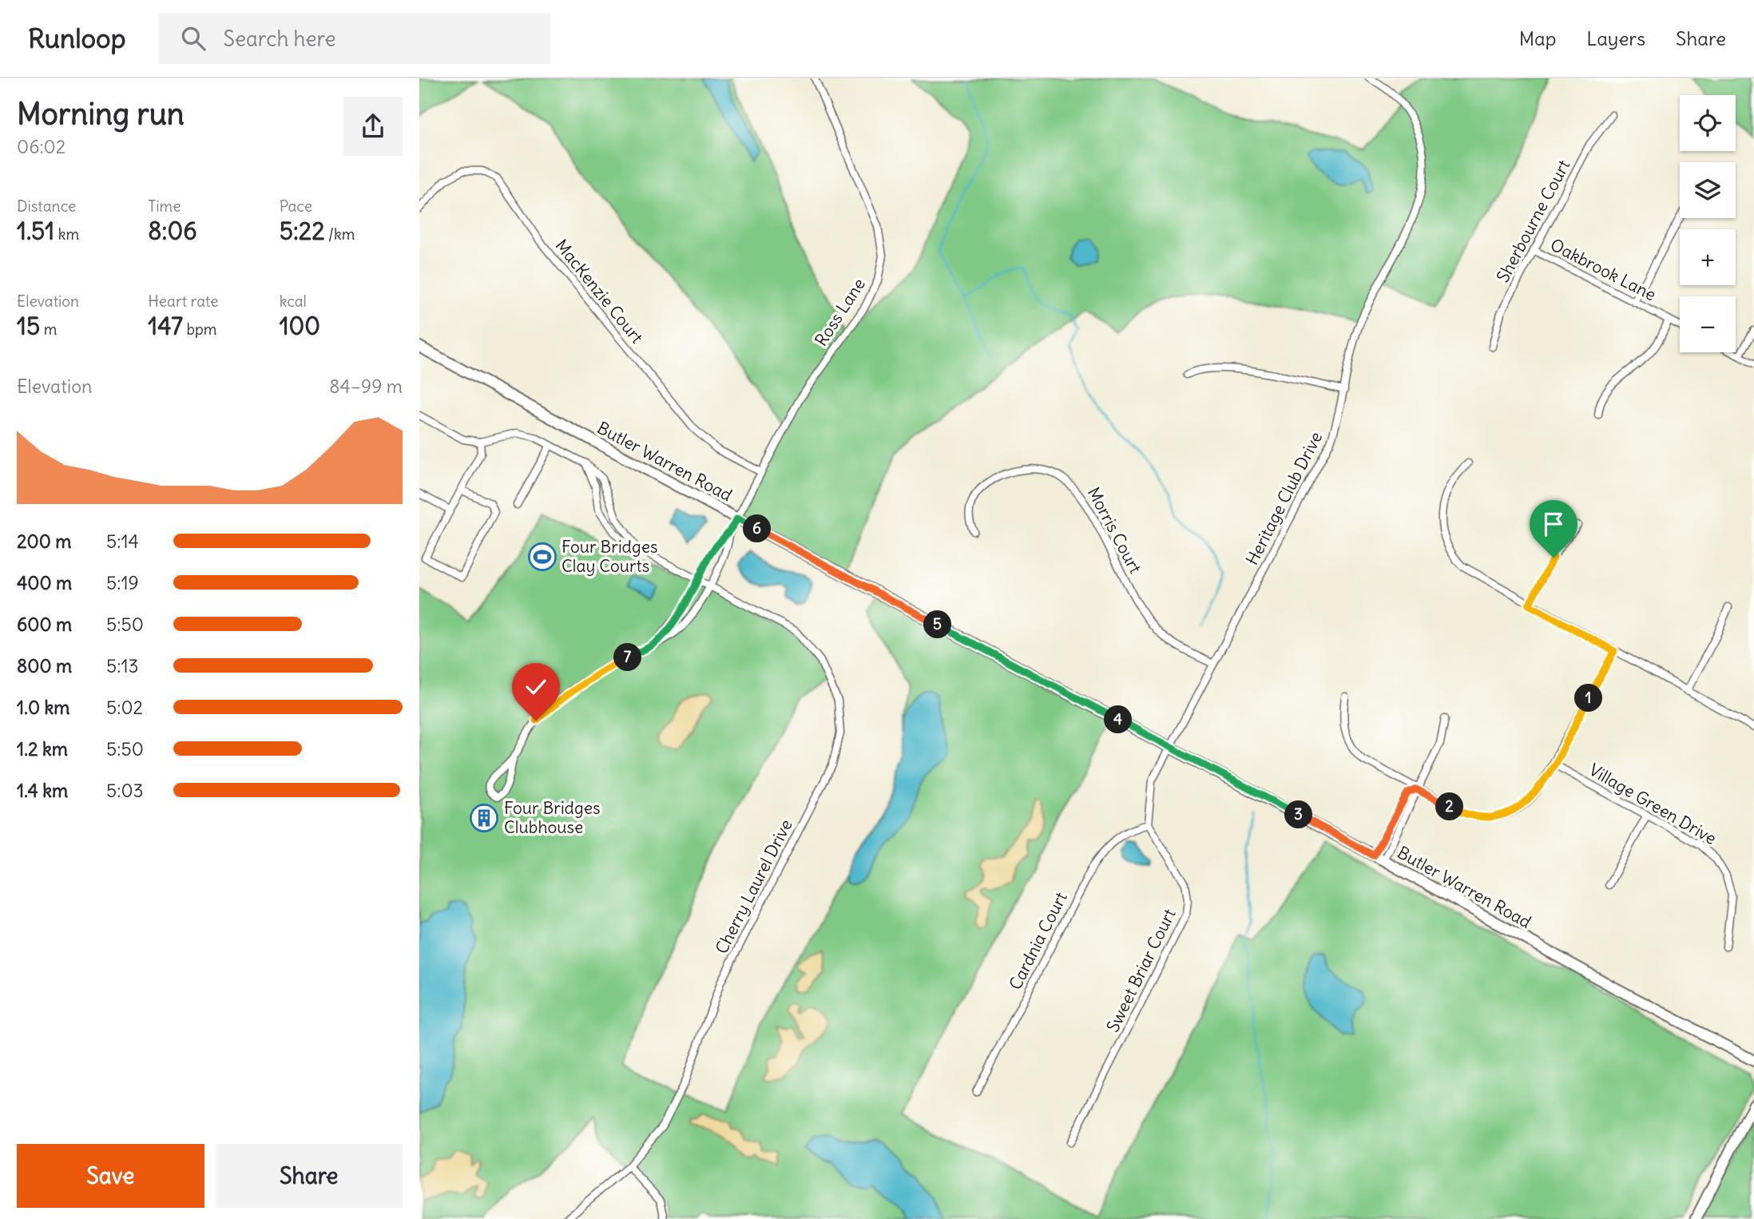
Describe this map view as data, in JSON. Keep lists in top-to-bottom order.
{
  "streets": {
    "main road": ["Butler Warren Road"],
    "street": [
      "Sherbourne Court",
      "Oakbrook Lane",
      "MacKenzie Court",
      "Ross Lane",
      "Heritage Club Drive",
      "Morris Court",
      "Village Green Drive",
      "Cherry Laurel Drive",
      "Cardnia Court",
      "Sweet Briar Court"
    ]
  },
  "crossings": [
    ["Sherbourne Court", "Oakbrook Lane"],
    ["MacKenzie Court", "Ross Lane"],
    ["Ross Lane", "Butler Warren Road"],
    ["Butler Warren Road", "Heritage Club Drive"],
    ["Heritage Club Drive", "Morris Court"],
    ["Cardnia Court", "Sweet Briar Court"]
  ],
  "places": {
    "sports": ["Four Bridges Clay Courts"],
    "building": ["Four Bridges Clubhouse"]
  },
  "page": {
    "header": "Runloop",
    "search": "Search here",
    "nav": ["Map", "Layers", "Share"],
    "heading": ["Morning run", "06:02"],
    "map_buttons": ["+", "−"],
    "stats": [
      ["Distance", "1.51 km"],
      ["Time", "8:06"],
      ["Pace", "5:22 /km"],
      ["Elevation", "15 m"],
      ["Heart rate", "147 bpm"],
      ["kcal", "100"]
    ],
    "chart": ["Elevation", "84–99 m"],
    "pins": [
      "6",
      "5",
      "7",
      "1",
      "4",
      "2",
      "3"
    ],
    "list": [
      {
        "name": "200 m",
        "note": "5:14"
      },
      {
        "name": "400 m",
        "note": "5:19"
      },
      {
        "name": "600 m",
        "note": "5:50"
      },
      {
        "name": "800 m",
        "note": "5:13"
      },
      {
        "name": "1.0 km",
        "note": "5:02"
      },
      {
        "name": "1.2 km",
        "note": "5:50"
      },
      {
        "name": "1.4 km",
        "note": "5:03"
      }
    ],
    "buttons": ["Save", "Share"]
  }
}
